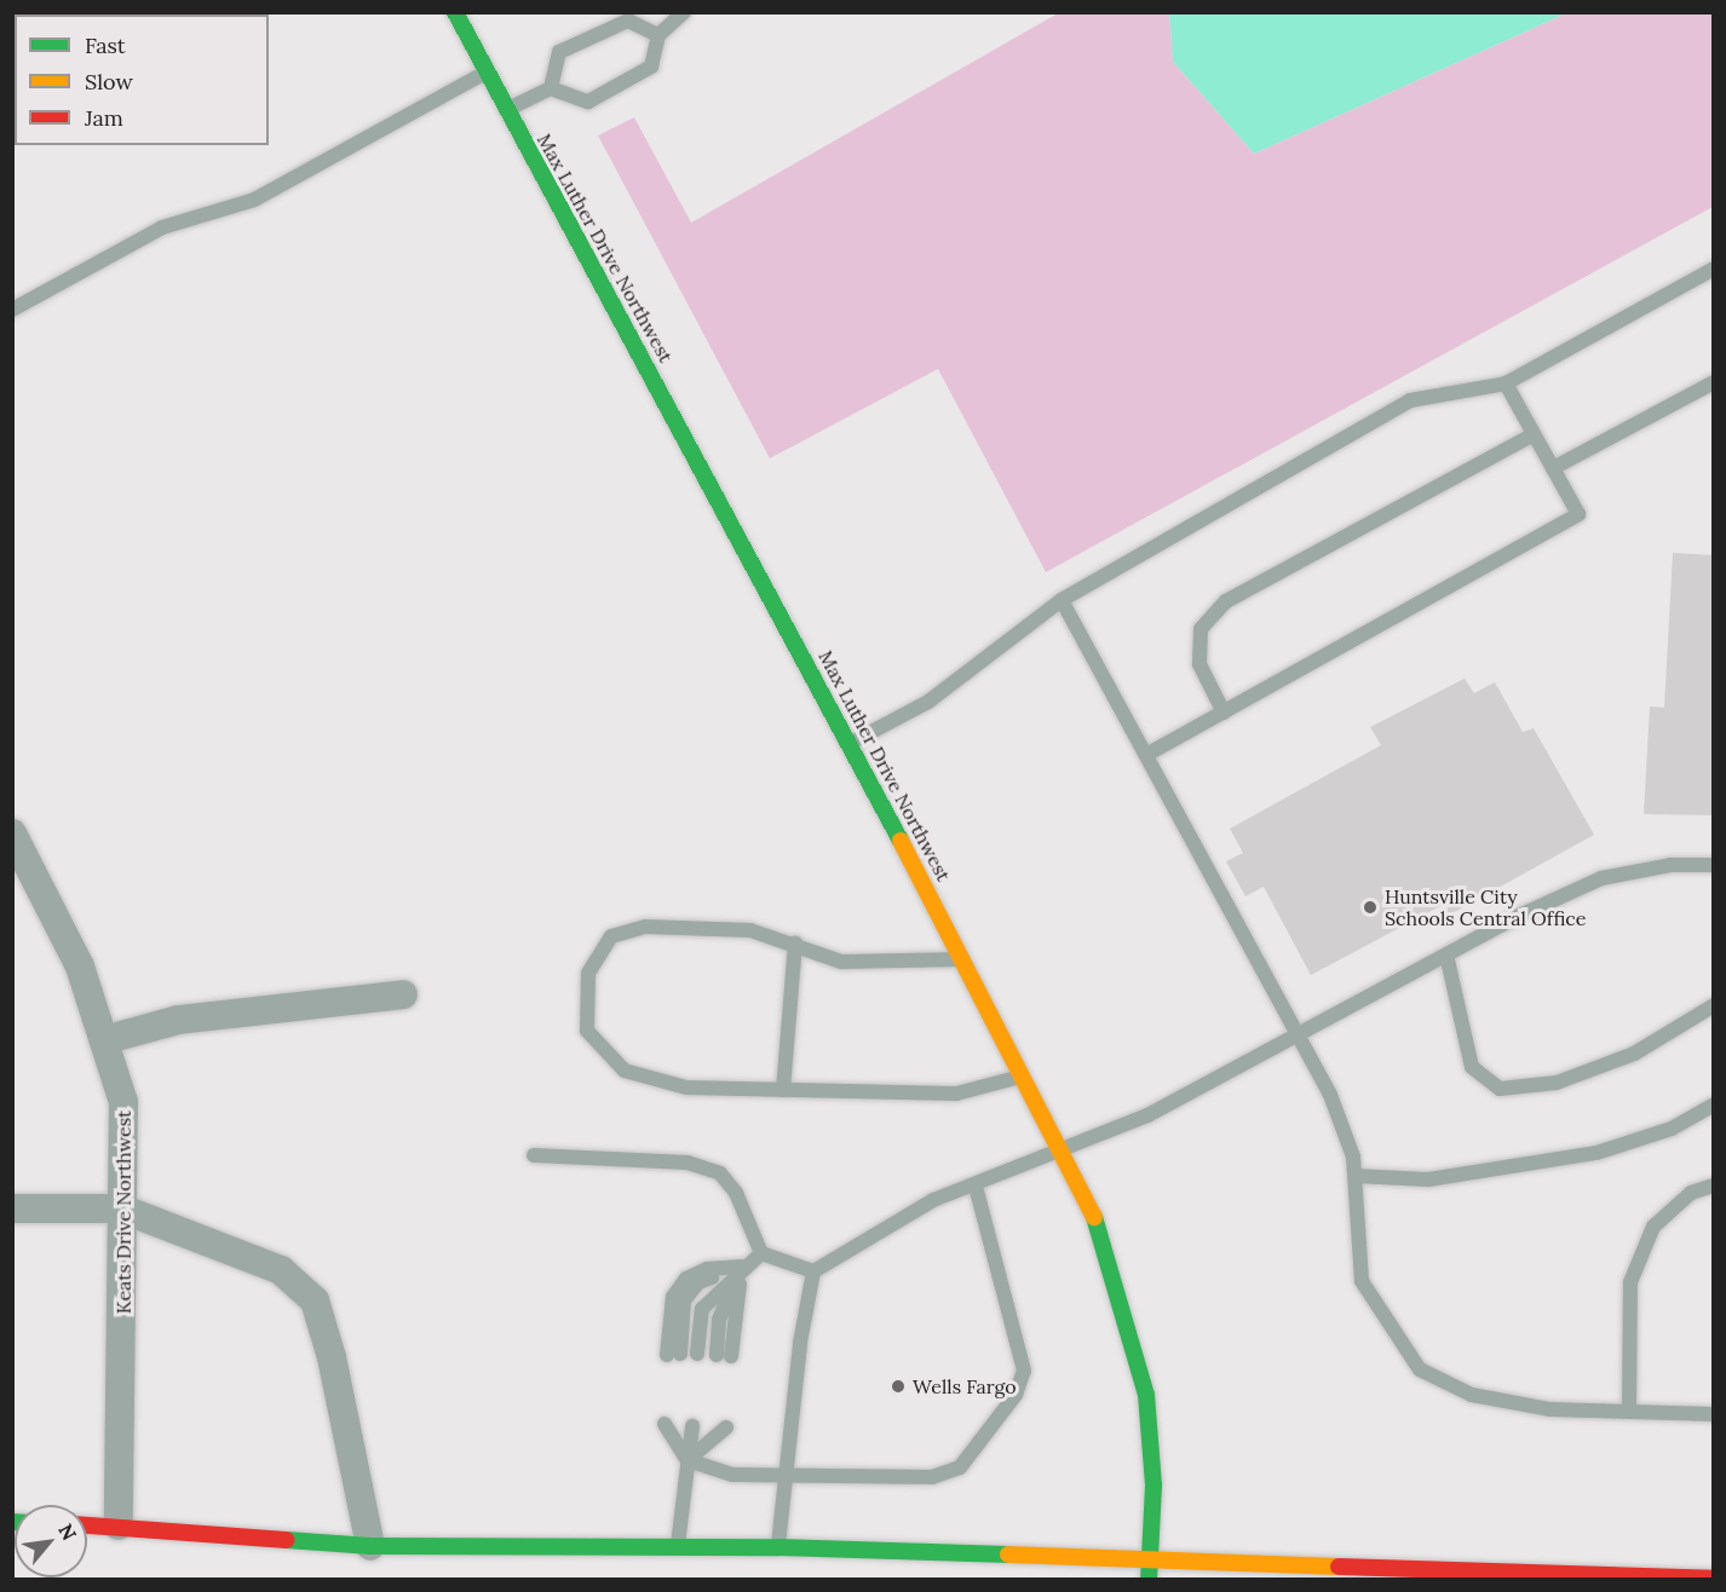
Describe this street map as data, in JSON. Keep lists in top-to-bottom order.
{
  "streets": {
    "main road": ["Max Luther Drive Northwest"],
    "street": ["Keats Drive Northwest"]
  },
  "places": ["Huntsville City Schools Central Office", "Wells Fargo"],
  "legend": ["Fast", "Slow", "Jam"],
  "north": "top right"
}
